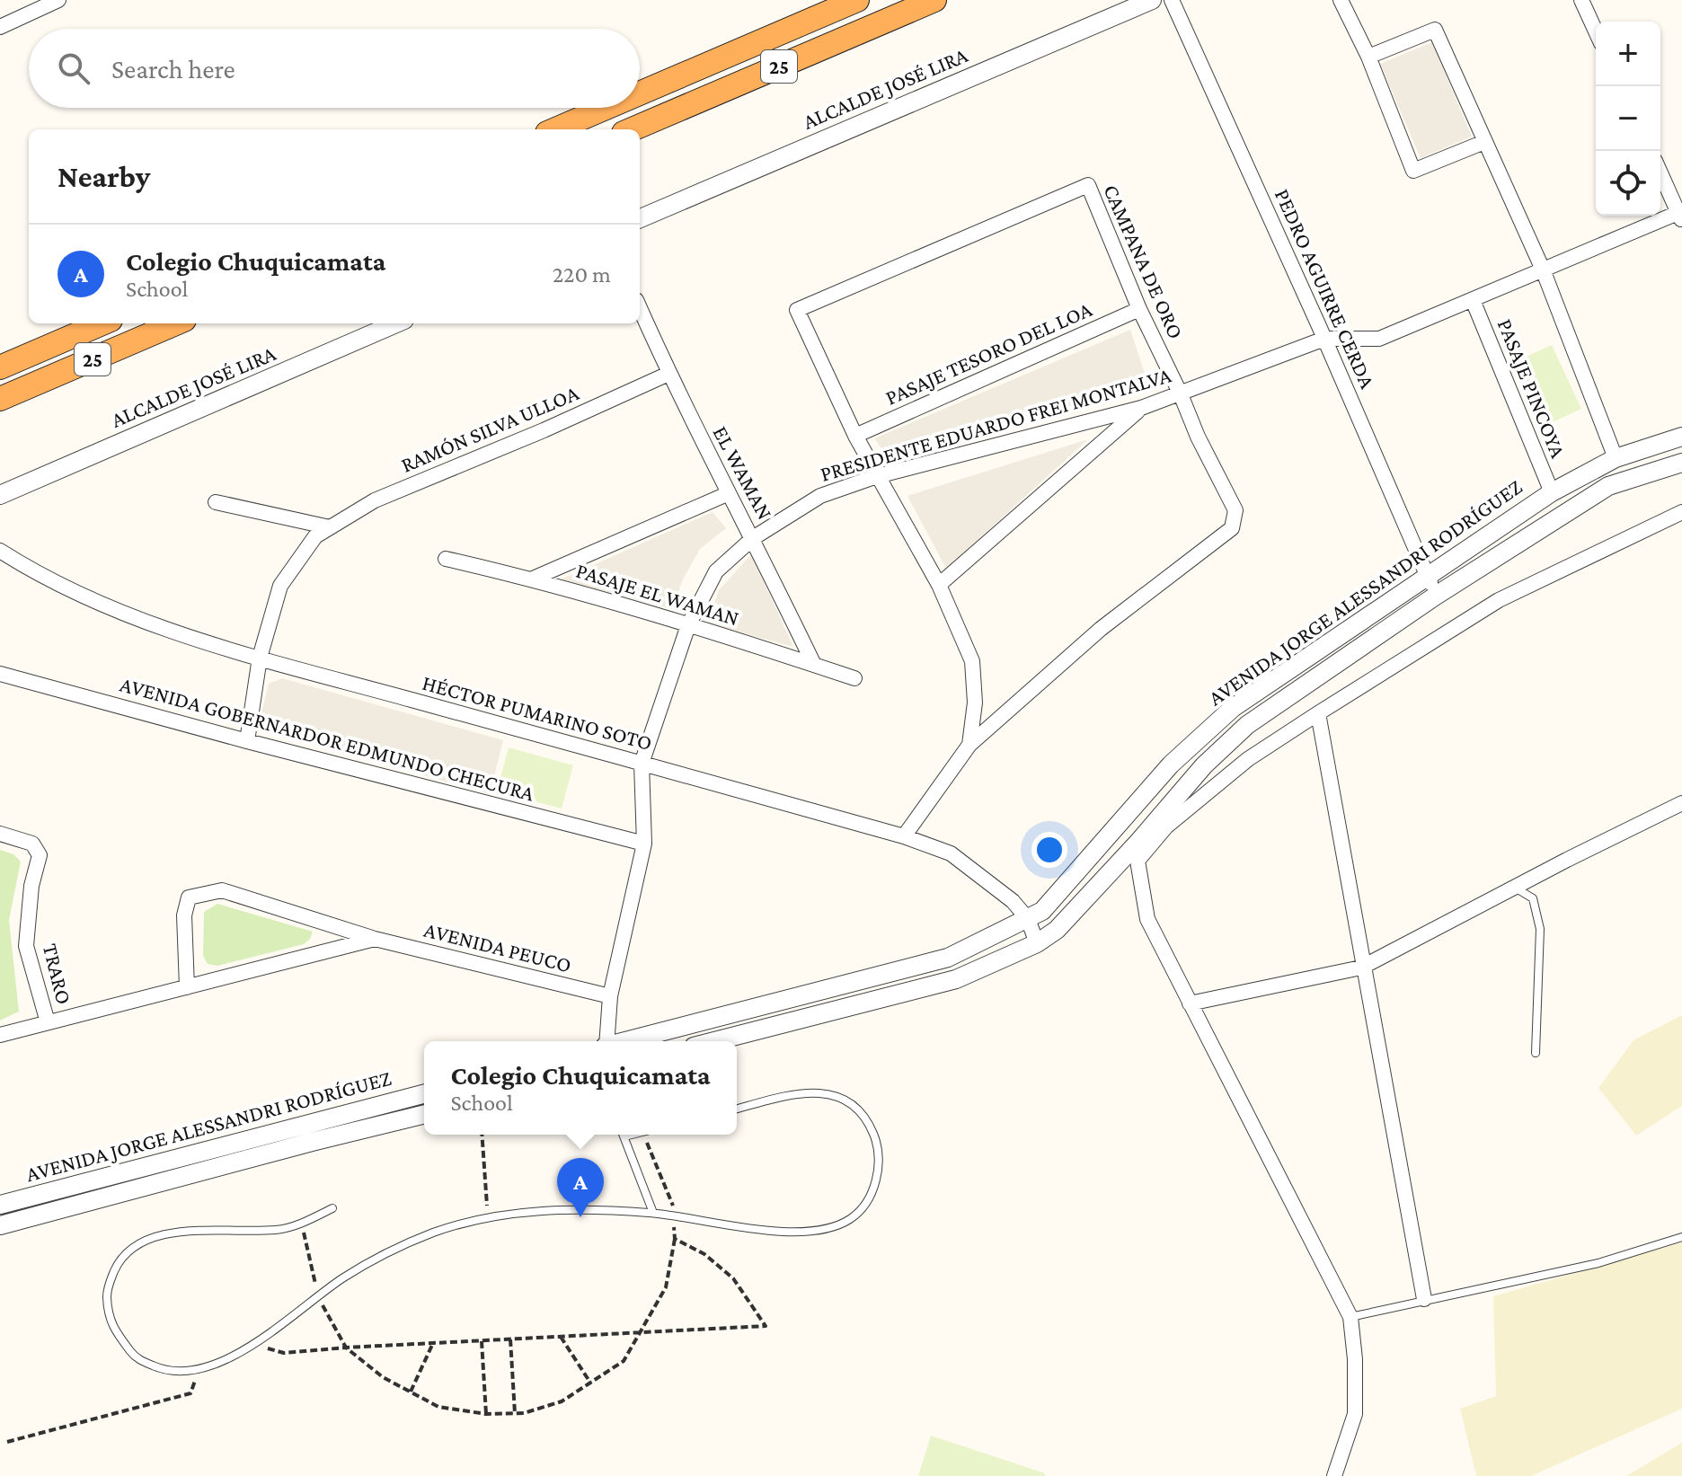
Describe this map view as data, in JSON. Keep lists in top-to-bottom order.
{
  "streets": {
    "highway": ["25"],
    "street": [
      "ALCALDE JOSÉ LIRA",
      "CAMPANA DE ORO",
      "PEDRO AGUIRRE CERDA",
      "PASAJE TESORO DEL LOA",
      "PASAJE PINCOYA",
      "PRESIDENTE EDUARDO FREI MONTALVA",
      "RAMÓN SILVA ULLOA",
      "EL WAMAN",
      "AVENIDA JORGE ALESSANDRI RODRÍGUEZ",
      "PASAJE EL WAMAN",
      "HÉCTOR PUMARINO SOTO",
      "AVENIDA GOBERNARDOR EDMUNDO CHECURA",
      "AVENIDA PEUCO",
      "TRARO"
    ]
  },
  "crossings": [
    ["CAMPANA DE ORO", "PASAJE TESORO DEL LOA"],
    ["CAMPANA DE ORO", "PRESIDENTE EDUARDO FREI MONTALVA"],
    ["CAMPANA DE ORO", "HÉCTOR PUMARINO SOTO"],
    ["PEDRO AGUIRRE CERDA", "PRESIDENTE EDUARDO FREI MONTALVA"],
    ["PEDRO AGUIRRE CERDA", "AVENIDA JORGE ALESSANDRI RODRÍGUEZ"],
    ["PASAJE PINCOYA", "PRESIDENTE EDUARDO FREI MONTALVA"],
    ["PASAJE PINCOYA", "AVENIDA JORGE ALESSANDRI RODRÍGUEZ"],
    ["PRESIDENTE EDUARDO FREI MONTALVA", "EL WAMAN"],
    ["PRESIDENTE EDUARDO FREI MONTALVA", "PASAJE EL WAMAN"],
    ["PRESIDENTE EDUARDO FREI MONTALVA", "HÉCTOR PUMARINO SOTO"],
    ["PRESIDENTE EDUARDO FREI MONTALVA", "AVENIDA GOBERNARDOR EDMUNDO CHECURA"],
    ["PRESIDENTE EDUARDO FREI MONTALVA", "AVENIDA PEUCO"],
    ["RAMÓN SILVA ULLOA", "EL WAMAN"],
    ["RAMÓN SILVA ULLOA", "HÉCTOR PUMARINO SOTO"],
    ["RAMÓN SILVA ULLOA", "AVENIDA GOBERNARDOR EDMUNDO CHECURA"],
    ["EL WAMAN", "PASAJE EL WAMAN"],
    ["AVENIDA JORGE ALESSANDRI RODRÍGUEZ", "HÉCTOR PUMARINO SOTO"],
    ["AVENIDA PEUCO", "TRARO"]
  ],
  "page": {
    "map_buttons": ["+", "−"],
    "search": "Search here",
    "heading": "Nearby",
    "list": [
      {
        "mark": "A",
        "name": "Colegio Chuquicamata",
        "note": "School",
        "value": "220 m"
      }
    ],
    "popup": ["Colegio Chuquicamata", "School"],
    "pins": "A"
  }
}
